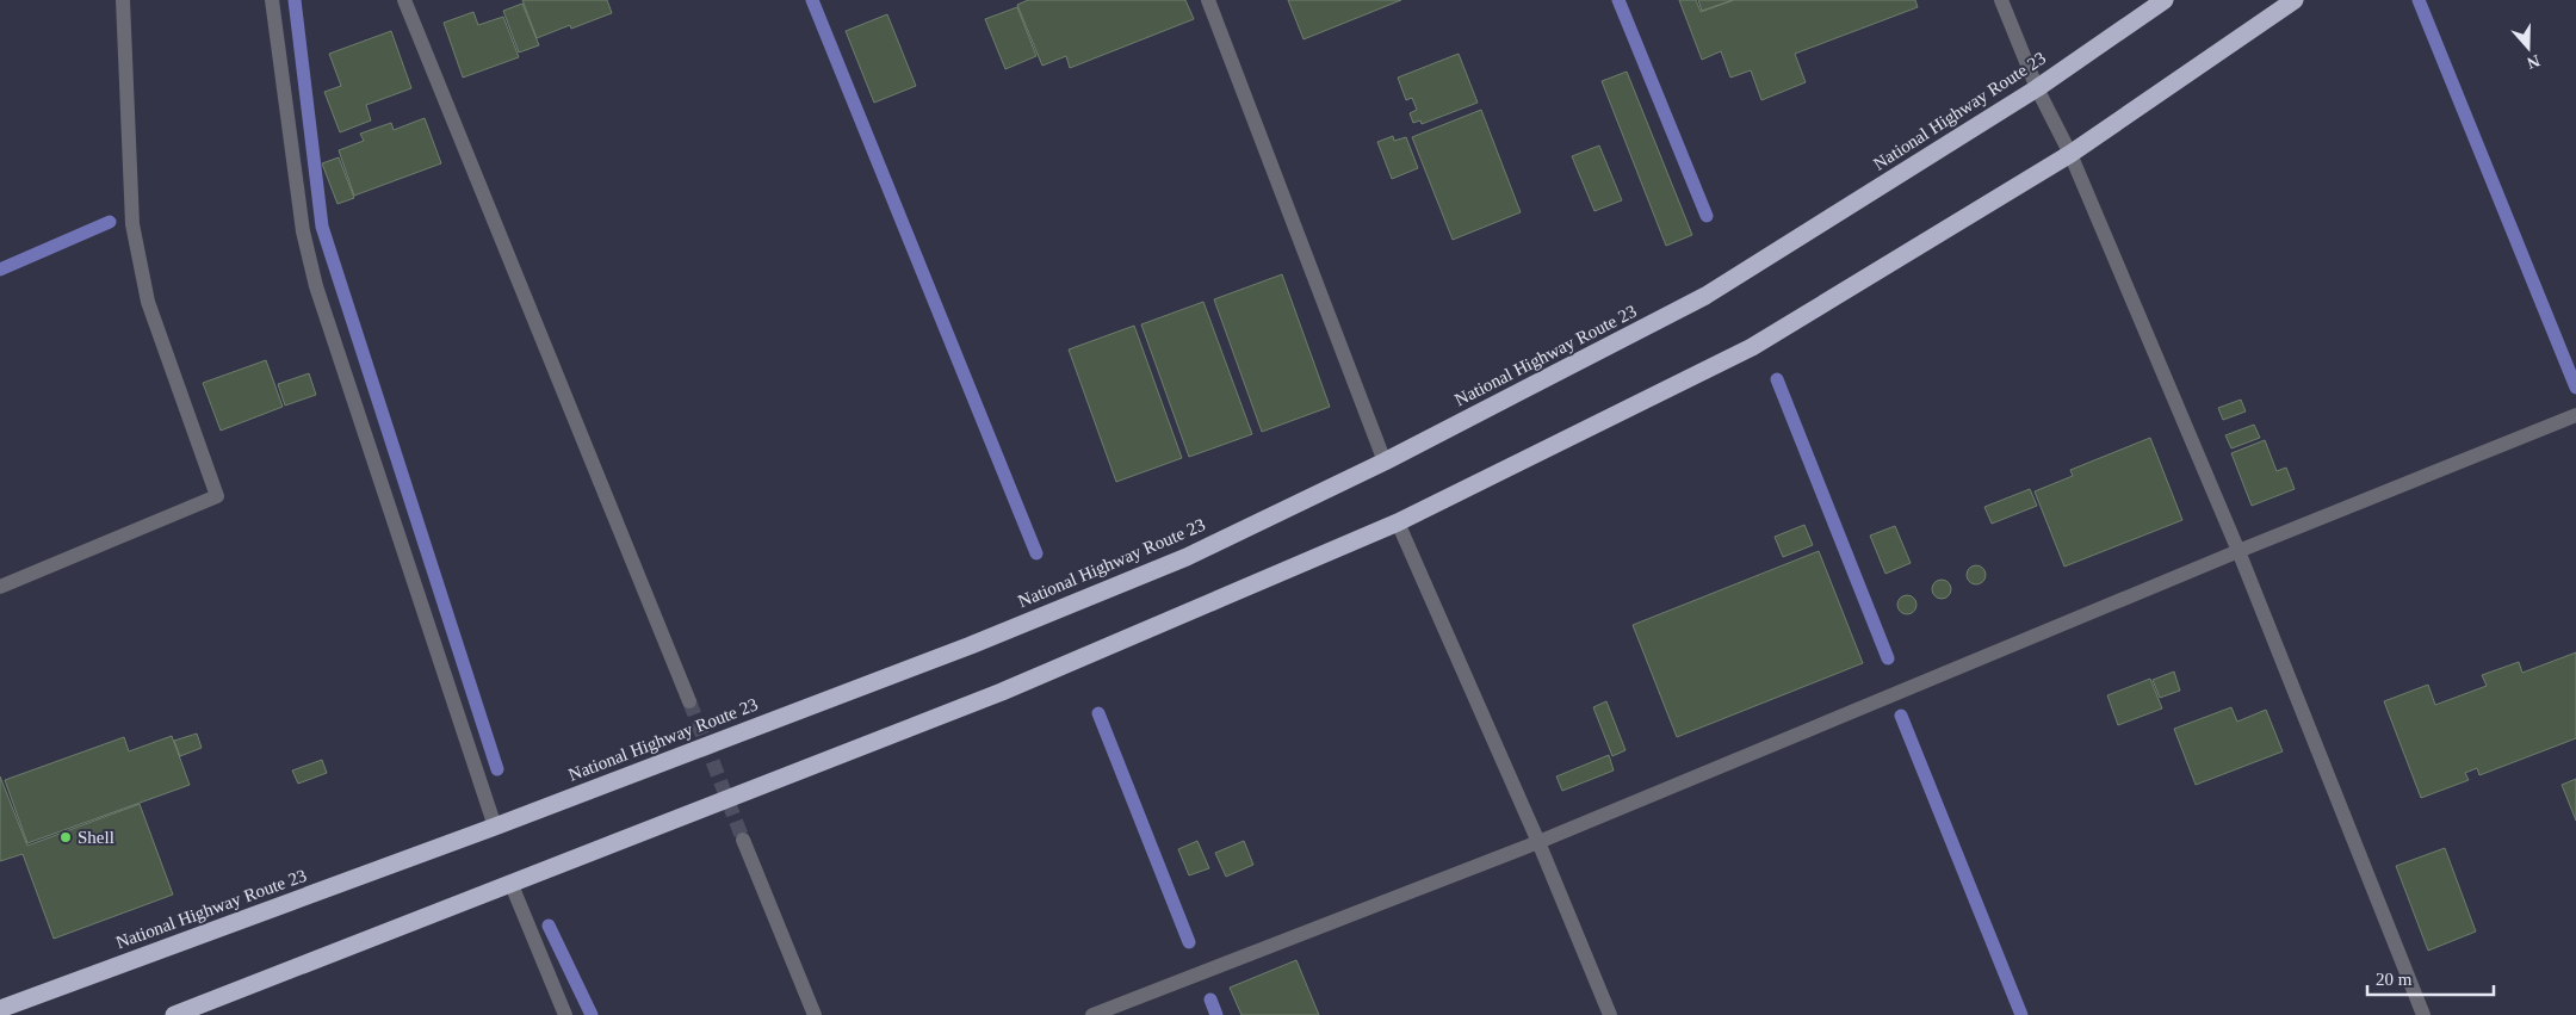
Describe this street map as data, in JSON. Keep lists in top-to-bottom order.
{
  "streets": {
    "highway": ["National Highway Route 23"]
  },
  "places": ["Shell"],
  "scale_bar": "20 m",
  "north": "bottom"
}
